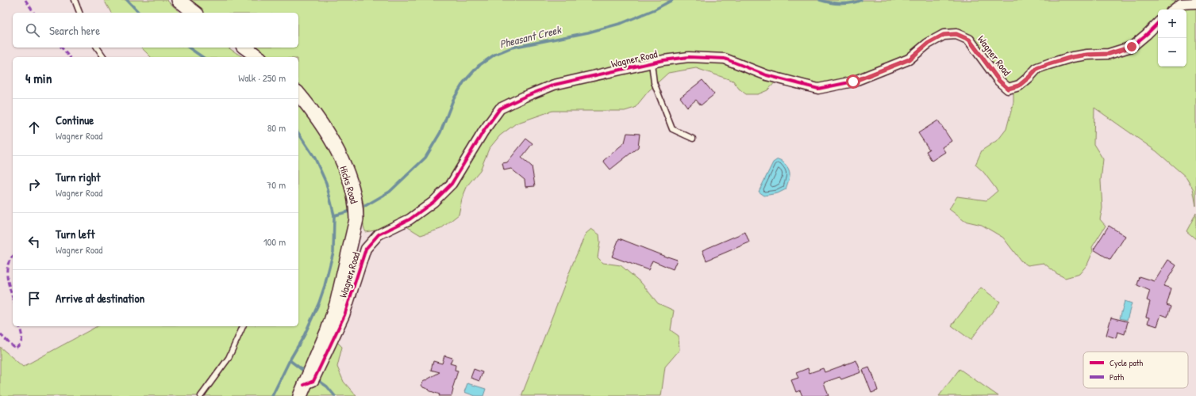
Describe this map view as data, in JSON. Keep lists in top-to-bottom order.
{
  "streets": {
    "street": ["Wagner Road", "Hicks Road"]
  },
  "crossings": [
    ["Wagner Road", "Hicks Road"]
  ],
  "water": ["Pheasant Creek"],
  "legend": ["Cycle path", "Path"],
  "page": {
    "map_buttons": ["+", "−"],
    "search": "Search here",
    "heading": ["4 min", "Walk · 250 m"],
    "list": [
      ["Continue", "Wagner Road", "80 m"],
      ["Turn right", "Wagner Road", "70 m"],
      ["Turn left", "Wagner Road", "100 m"],
      "Arrive at destination"
    ]
  }
}
